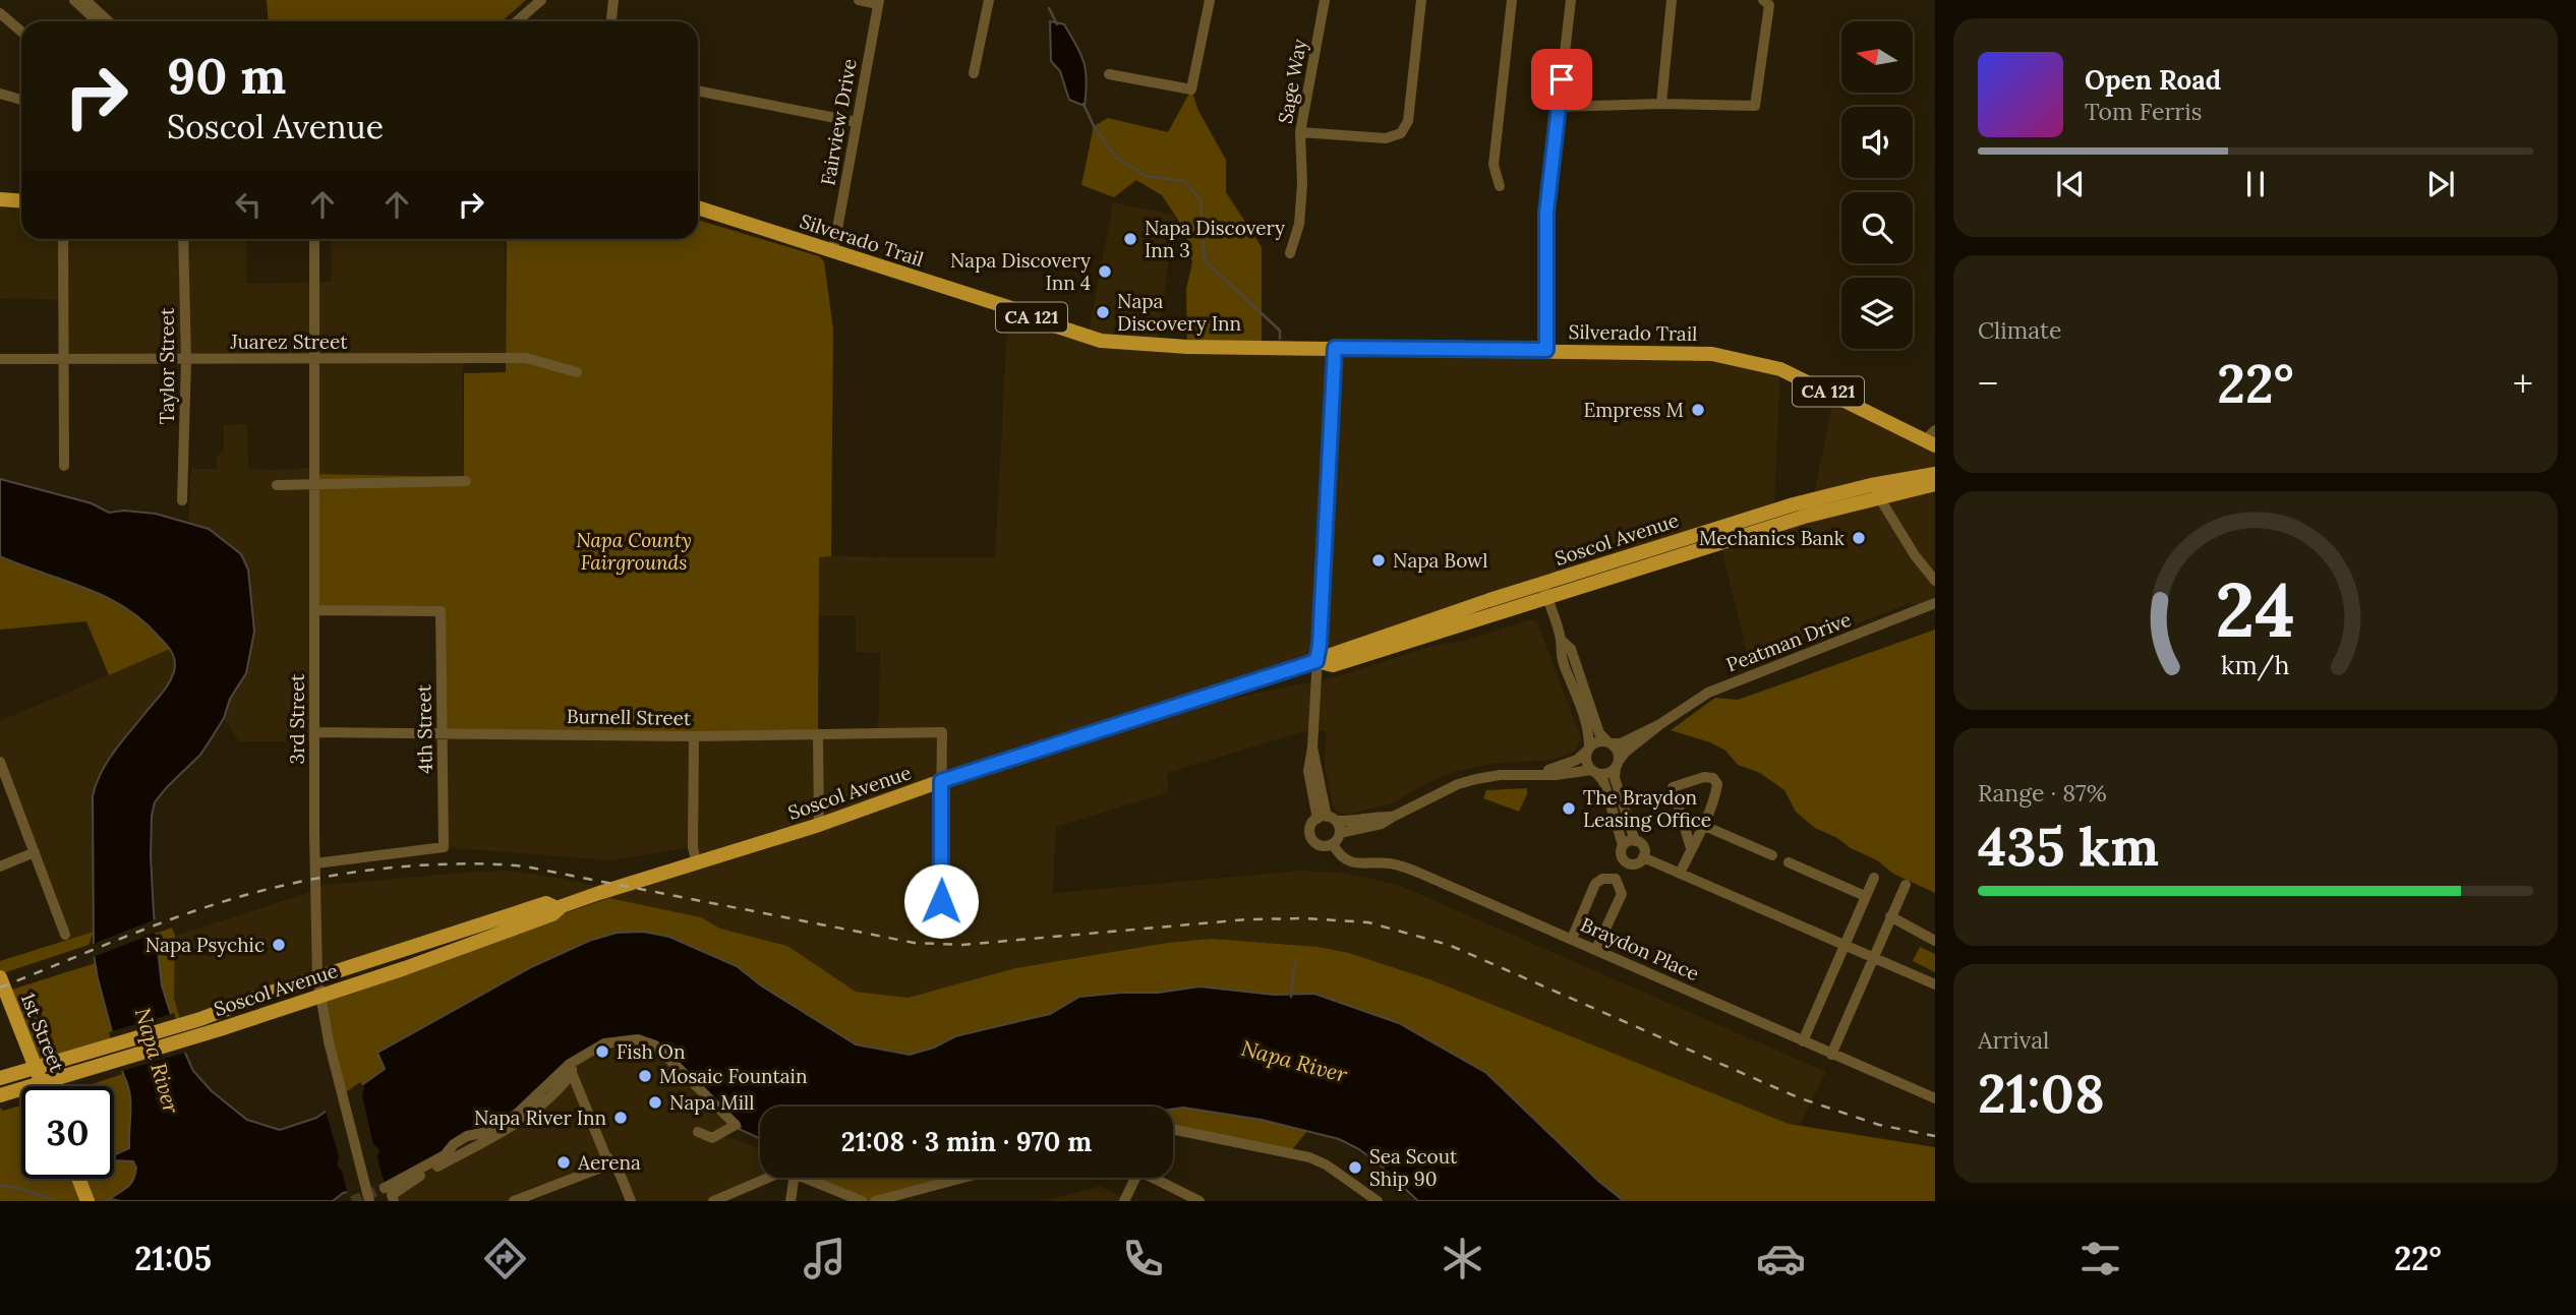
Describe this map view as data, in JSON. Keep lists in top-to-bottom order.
{
  "streets": {
    "main road": [
      "Silverado Trail",
      "CA 121",
      "Soscol Avenue",
      "1st Street"
    ],
    "street": [
      "Sage Way",
      "Fairview Drive",
      "Juarez Street",
      "Taylor Street",
      "Peatman Drive",
      "Burnell Street",
      "3rd Street",
      "4th Street",
      "Braydon Place"
    ]
  },
  "crossings": [
    ["Fairview Drive", "Silverado Trail"],
    ["Juarez Street", "Taylor Street"],
    ["Juarez Street", "3rd Street"],
    ["Soscol Avenue", "Burnell Street"],
    ["Soscol Avenue", "3rd Street"],
    ["Soscol Avenue", "1st Street"],
    ["Peatman Drive", "Braydon Place"],
    ["Burnell Street", "3rd Street"],
    ["Burnell Street", "4th Street"],
    ["3rd Street", "4th Street"]
  ],
  "water": ["Napa River"],
  "parks": ["Napa County Fairgrounds"],
  "places": [
    "Napa Discovery Inn 3",
    "Napa Discovery Inn 4",
    "Napa Discovery Inn",
    "Empress M",
    "Mechanics Bank",
    "Napa Bowl",
    "The Braydon Leasing Office",
    "Napa Psychic",
    "Fish On",
    "Mosaic Fountain",
    "Napa Mill",
    "Napa River Inn",
    "Aerena",
    "Sea Scout Ship 90"
  ],
  "north": "left",
  "page": {
    "turn": ["90 m", "Soscol Avenue"],
    "song": ["Open Road", "Tom Ferris"],
    "tile": [
      "Climate",
      ["Range · 87%", "435 km"],
      ["Arrival", "21:08"]
    ],
    "heat": ["−", "22°", "+"],
    "limit": "30",
    "trip": "21:08 · 3 min · 970 m",
    "tabs": ["21:05", "22°"],
    "gauge": ["24", "km/h"]
  }
}
